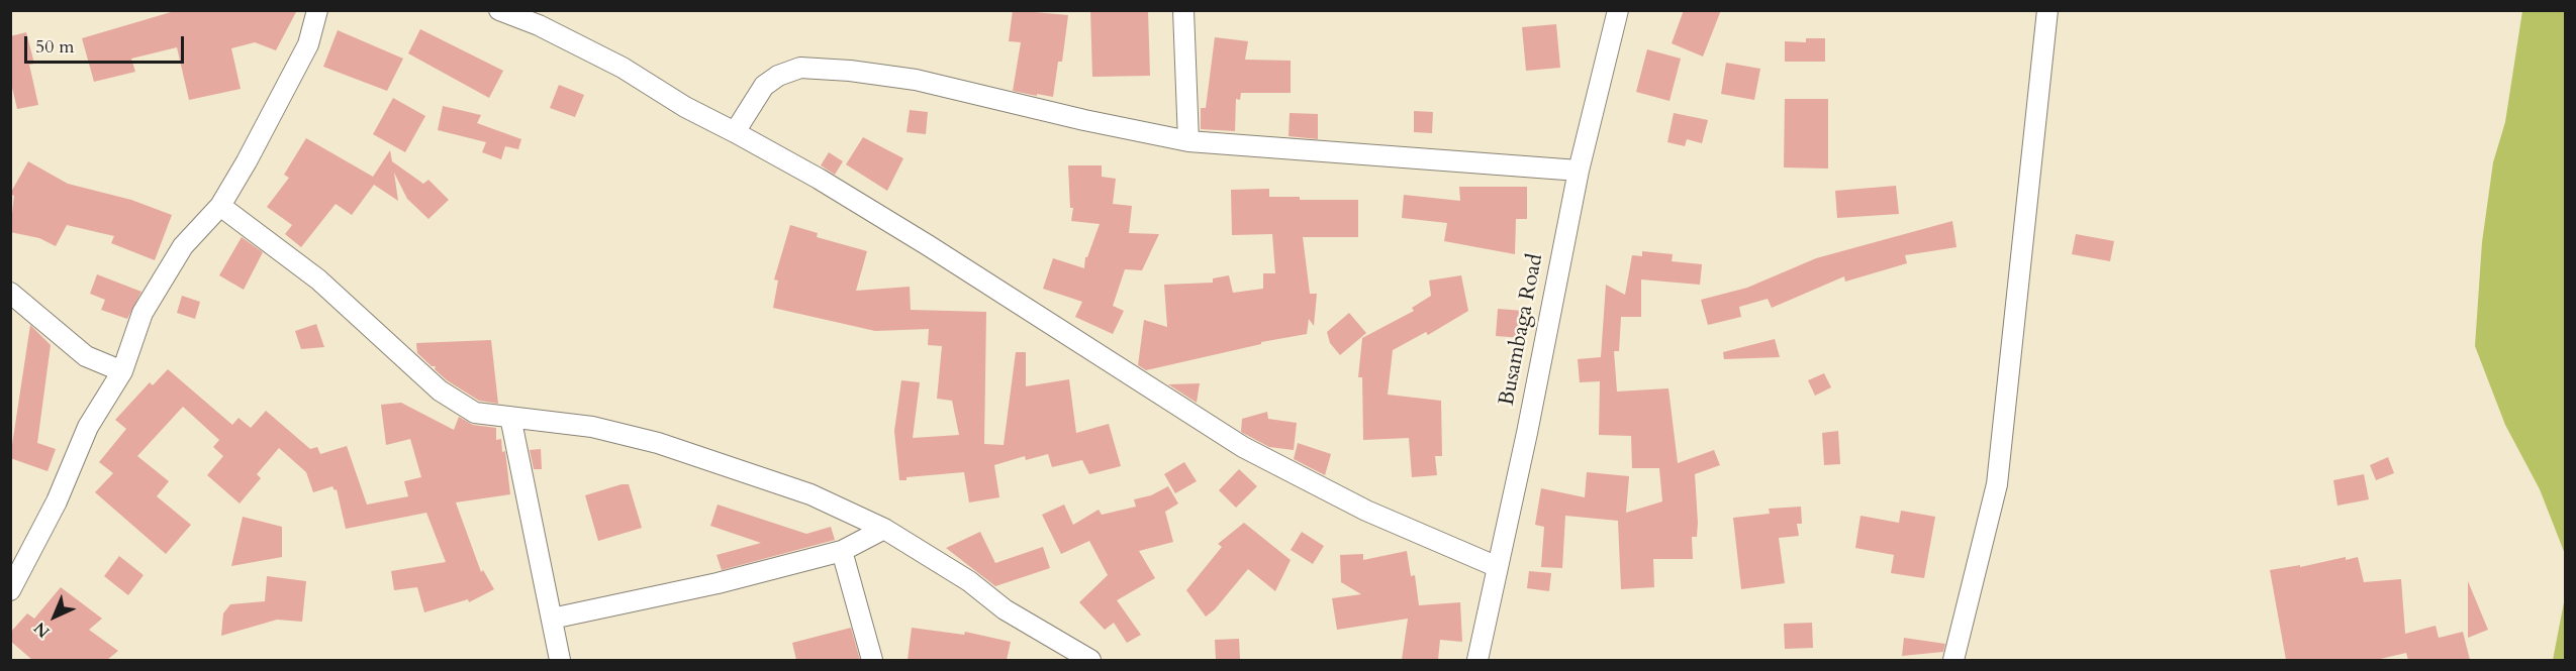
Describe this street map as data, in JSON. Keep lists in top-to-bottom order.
{
  "streets": {
    "street": ["Busambaga Road"]
  },
  "scale_bar": "50 m",
  "north": "bottom left"
}
